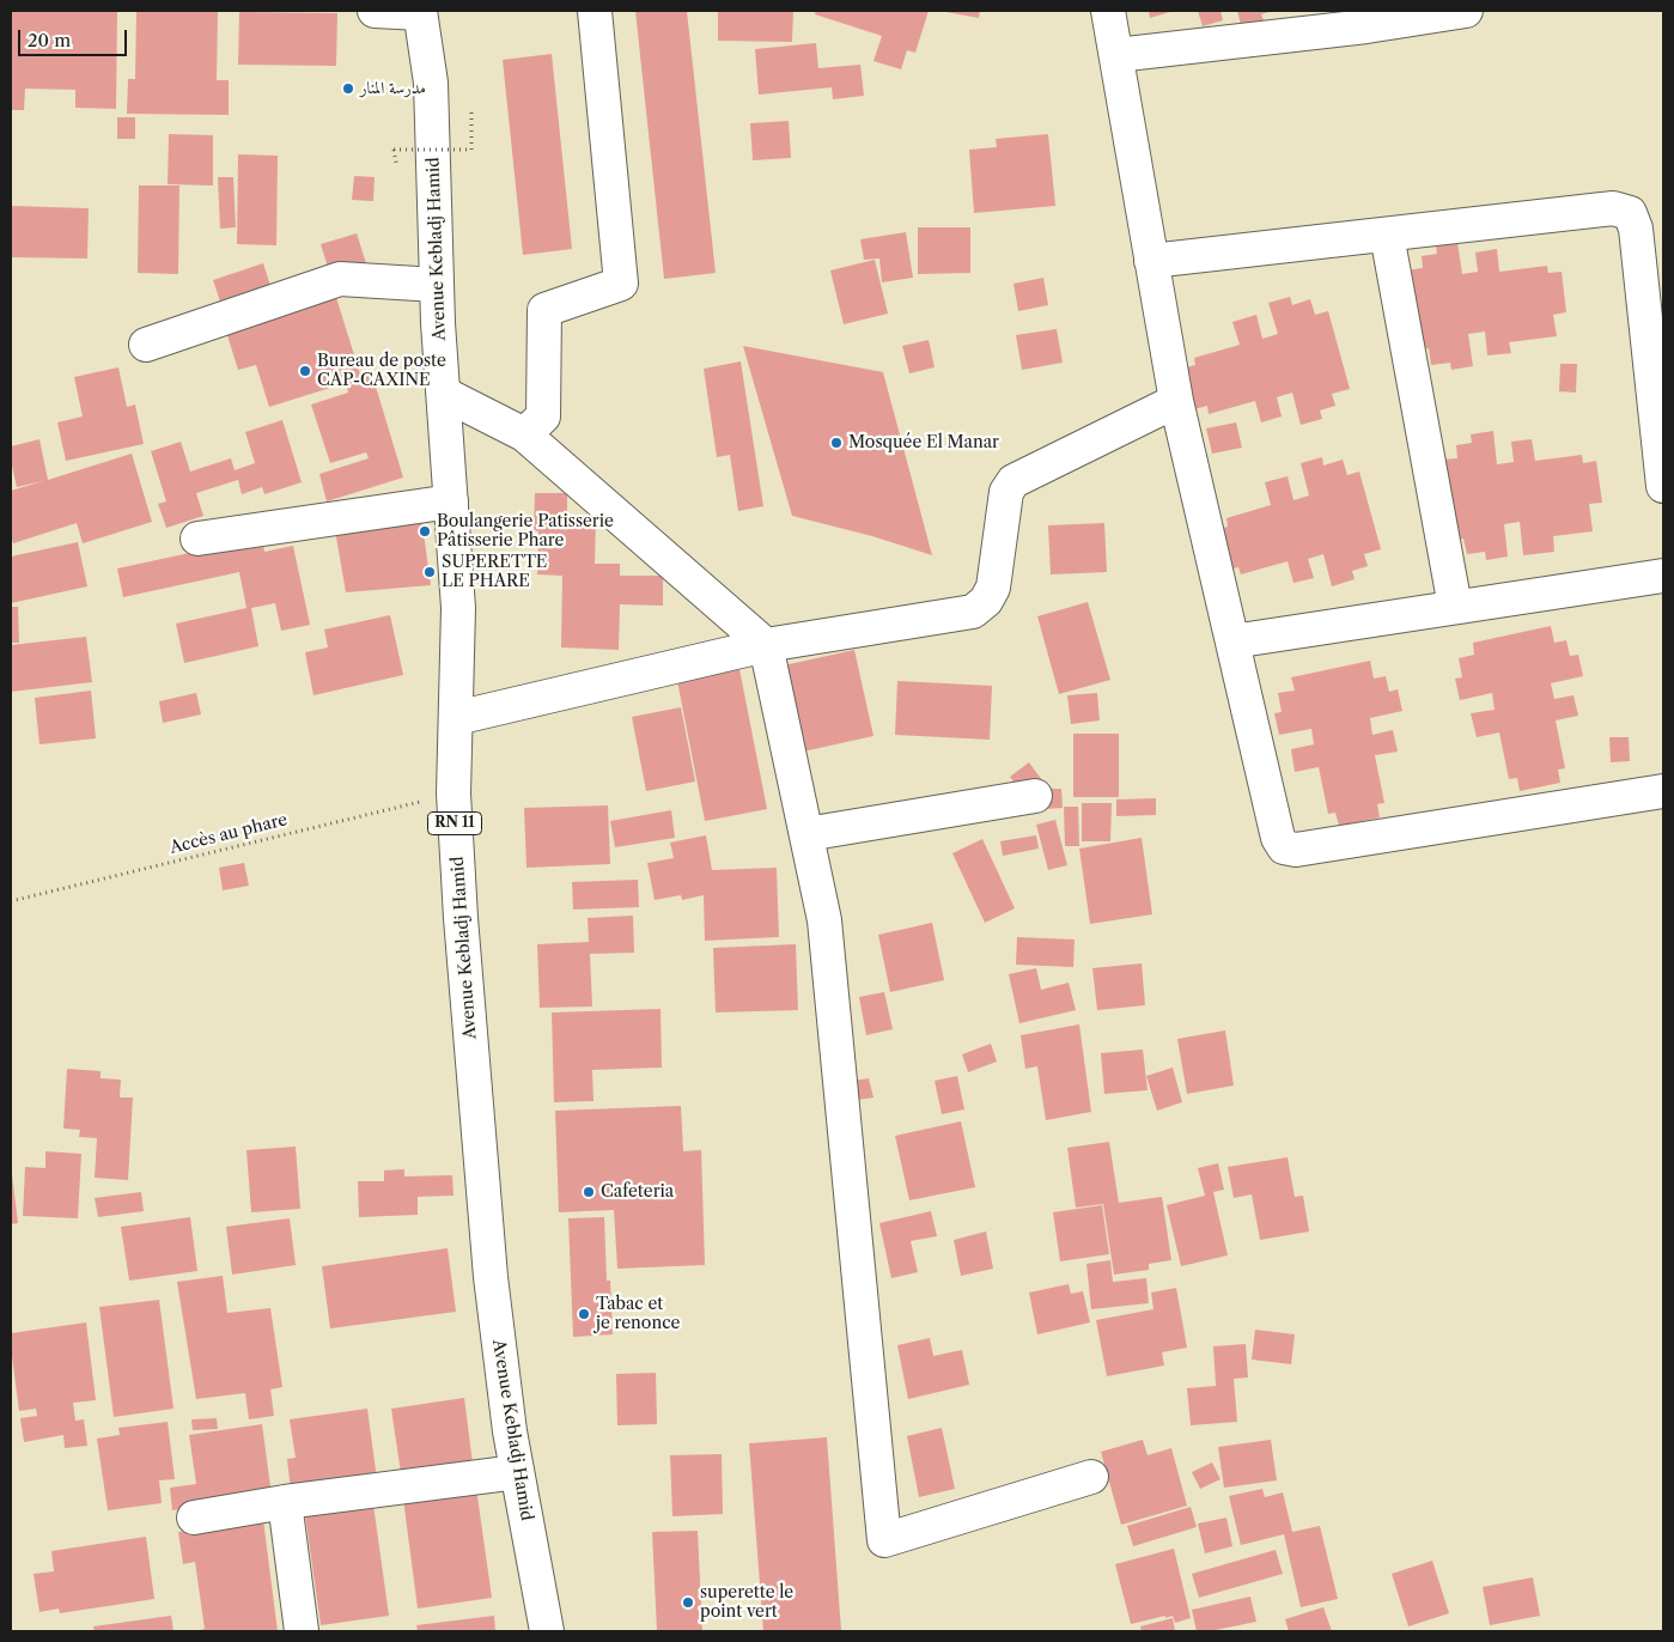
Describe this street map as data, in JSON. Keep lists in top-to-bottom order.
{
  "streets": {
    "street": ["Avenue Kebladj Hamid", "RN 11"],
    "path": ["Accès au phare"]
  },
  "crossings": [
    ["Avenue Kebladj Hamid", "Accès au phare"]
  ],
  "places": [
    "مدرسة المنار",
    "Bureau de poste CAP-CAXINE",
    "Mosquée El Manar",
    "Boulangerie Patisserie Pâtisserie Phare",
    "SUPERETTE LE PHARE",
    "Cafeteria",
    "Tabac et je renonce",
    "superette le point vert"
  ],
  "scale_bar": "20 m"
}
